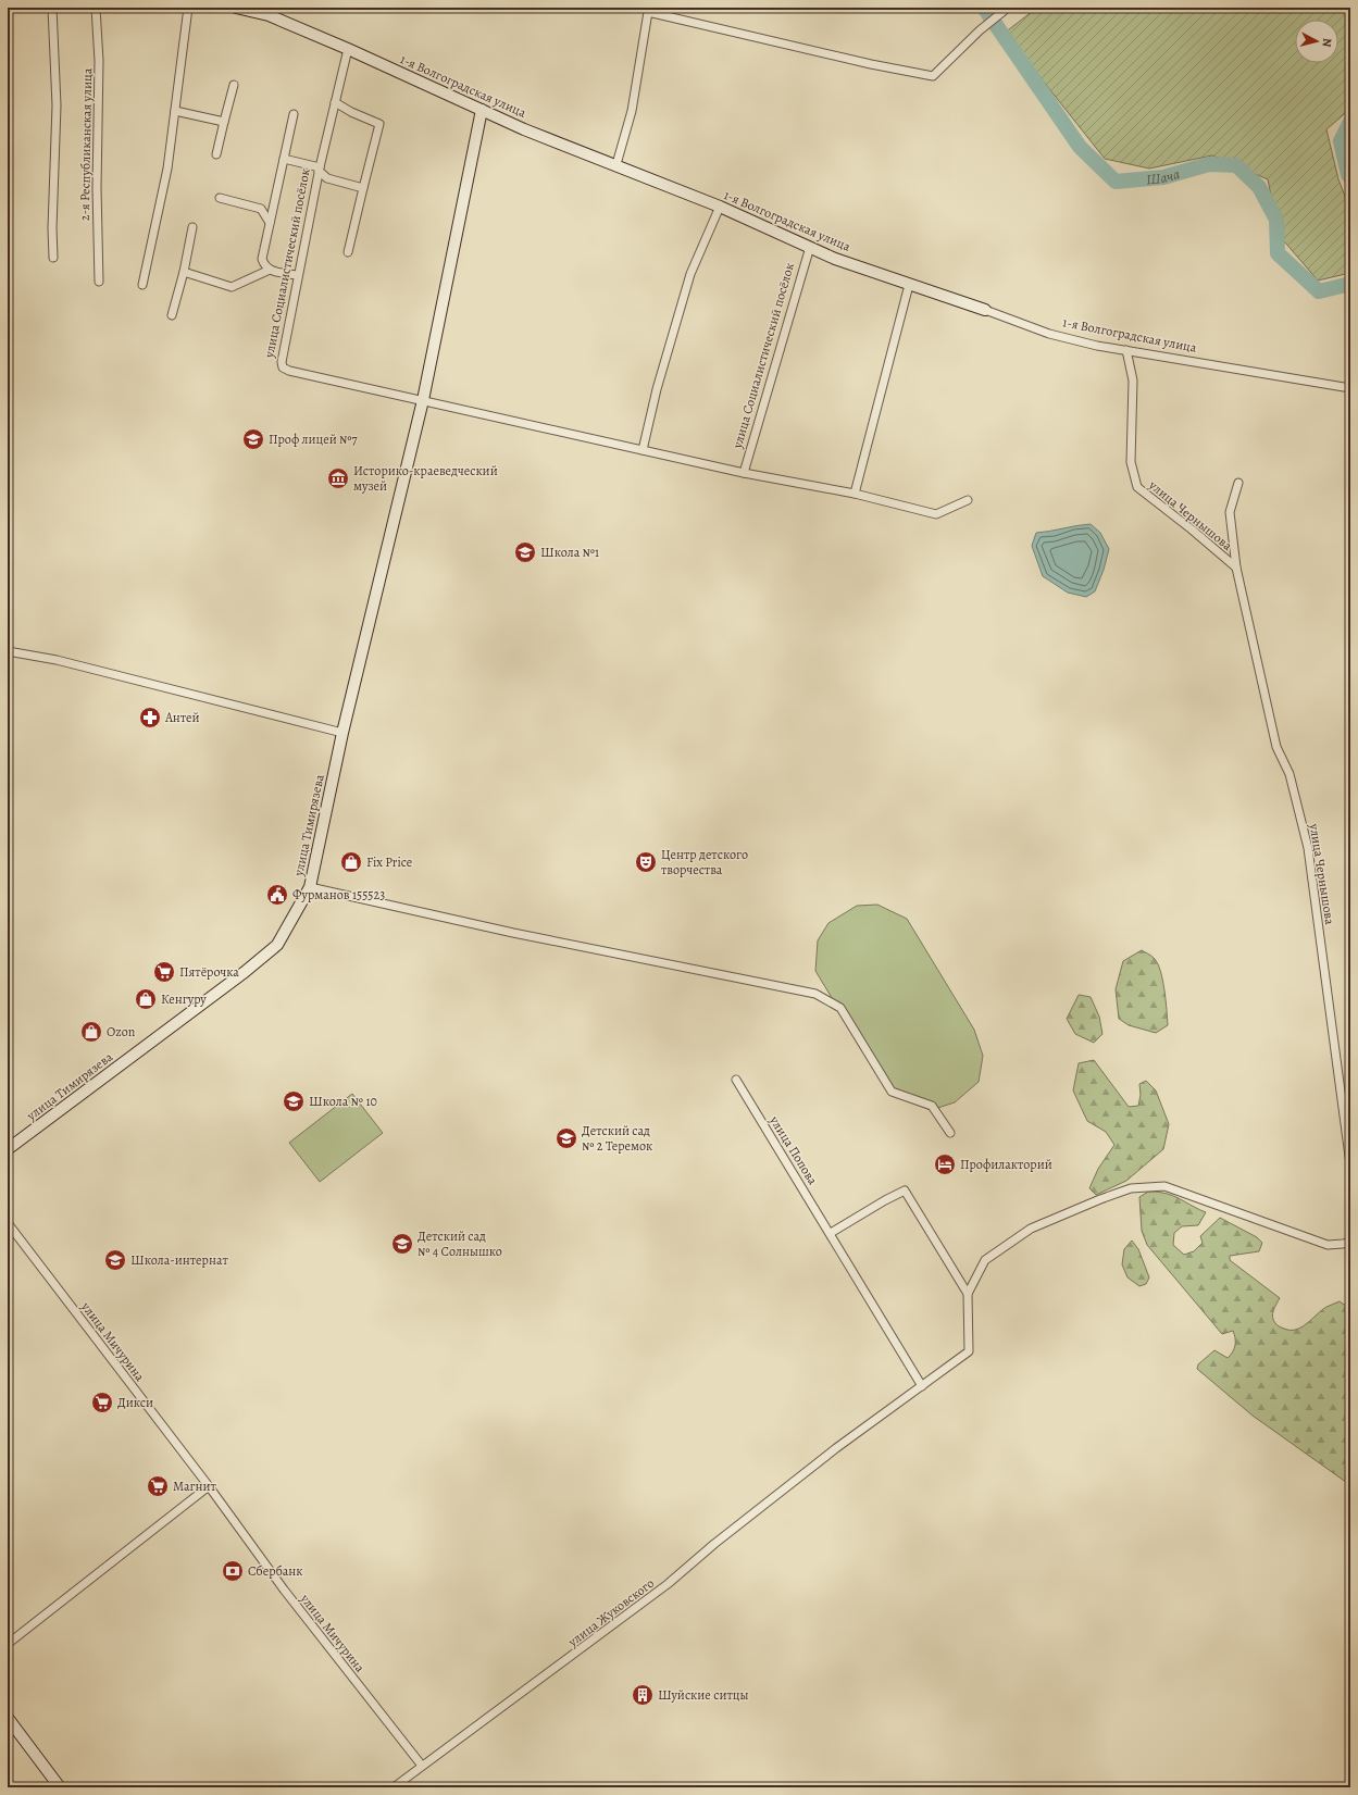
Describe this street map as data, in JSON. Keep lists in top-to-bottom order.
{
  "streets": {
    "street": [
      "1-я Волгоградская улица",
      "2-я Республиканская улица",
      "улица Социалистический посёлок",
      "улица Чернышова",
      "улица Тимирязева",
      "улица Попова",
      "улица Мичурина",
      "улица Жуковского"
    ]
  },
  "crossings": [
    ["1-я Волгоградская улица", "улица Социалистический посёлок"],
    ["1-я Волгоградская улица", "улица Чернышова"],
    ["улица Социалистический посёлок", "улица Тимирязева"],
    ["улица Попова", "улица Жуковского"],
    ["улица Мичурина", "улица Жуковского"]
  ],
  "water": ["Шача"],
  "places": {
    "school or university": [
      "Проф лицей №7",
      "Школа №1",
      "Школа № 10",
      "Детский сад № 2 Теремок",
      "Детский сад № 4 Солнышко",
      "Школа-интернат"
    ],
    "museum": ["Историко-краеведческий музей"],
    "pharmacy": ["Антей"],
    "shop": ["Fix Price", "Кенгуру", "Ozon"],
    "theatre": ["Центр детского творчества"],
    "public building": ["Фурманов 155523"],
    "supermarket": ["Пятёрочка", "Дикси", "Магнит"],
    "hotel": ["Профилакторий"],
    "bank": ["Сбербанк"],
    "building": ["Шуйские ситцы"]
  },
  "north": "right"
}
